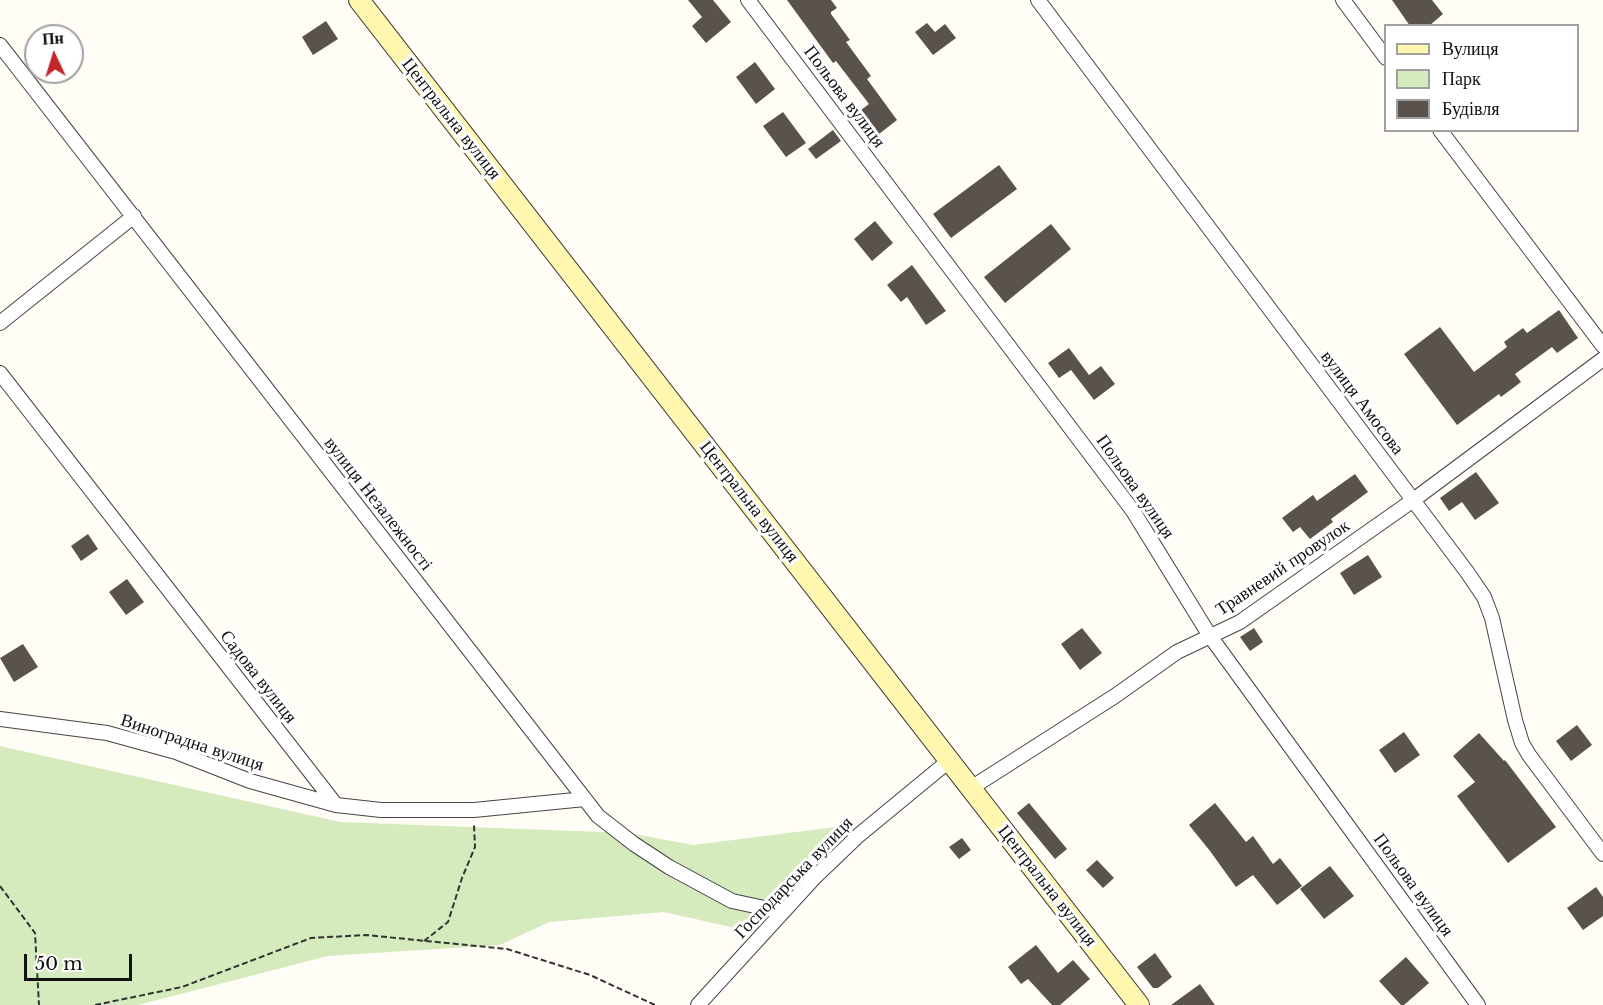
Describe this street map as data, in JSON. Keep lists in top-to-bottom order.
{
  "streets": {
    "main road": ["Центральна вулиця"],
    "street": [
      "Польова вулиця",
      "вулиця Амосова",
      "вулиця Незалежності",
      "Травневий провулок",
      "Садова вулиця",
      "Виноградна вулиця",
      "Господарська вулиця"
    ]
  },
  "crossings": [
    ["Польова вулиця", "Травневий провулок"],
    ["Центральна вулиця", "Травневий провулок"],
    ["Центральна вулиця", "Господарська вулиця"],
    ["вулиця Амосова", "Травневий провулок"],
    ["вулиця Незалежності", "Господарська вулиця"],
    ["Садова вулиця", "Виноградна вулиця"]
  ],
  "legend": ["Вулиця", "Парк", "Будівля"],
  "scale_bar": "50 m",
  "north": "top"
}
